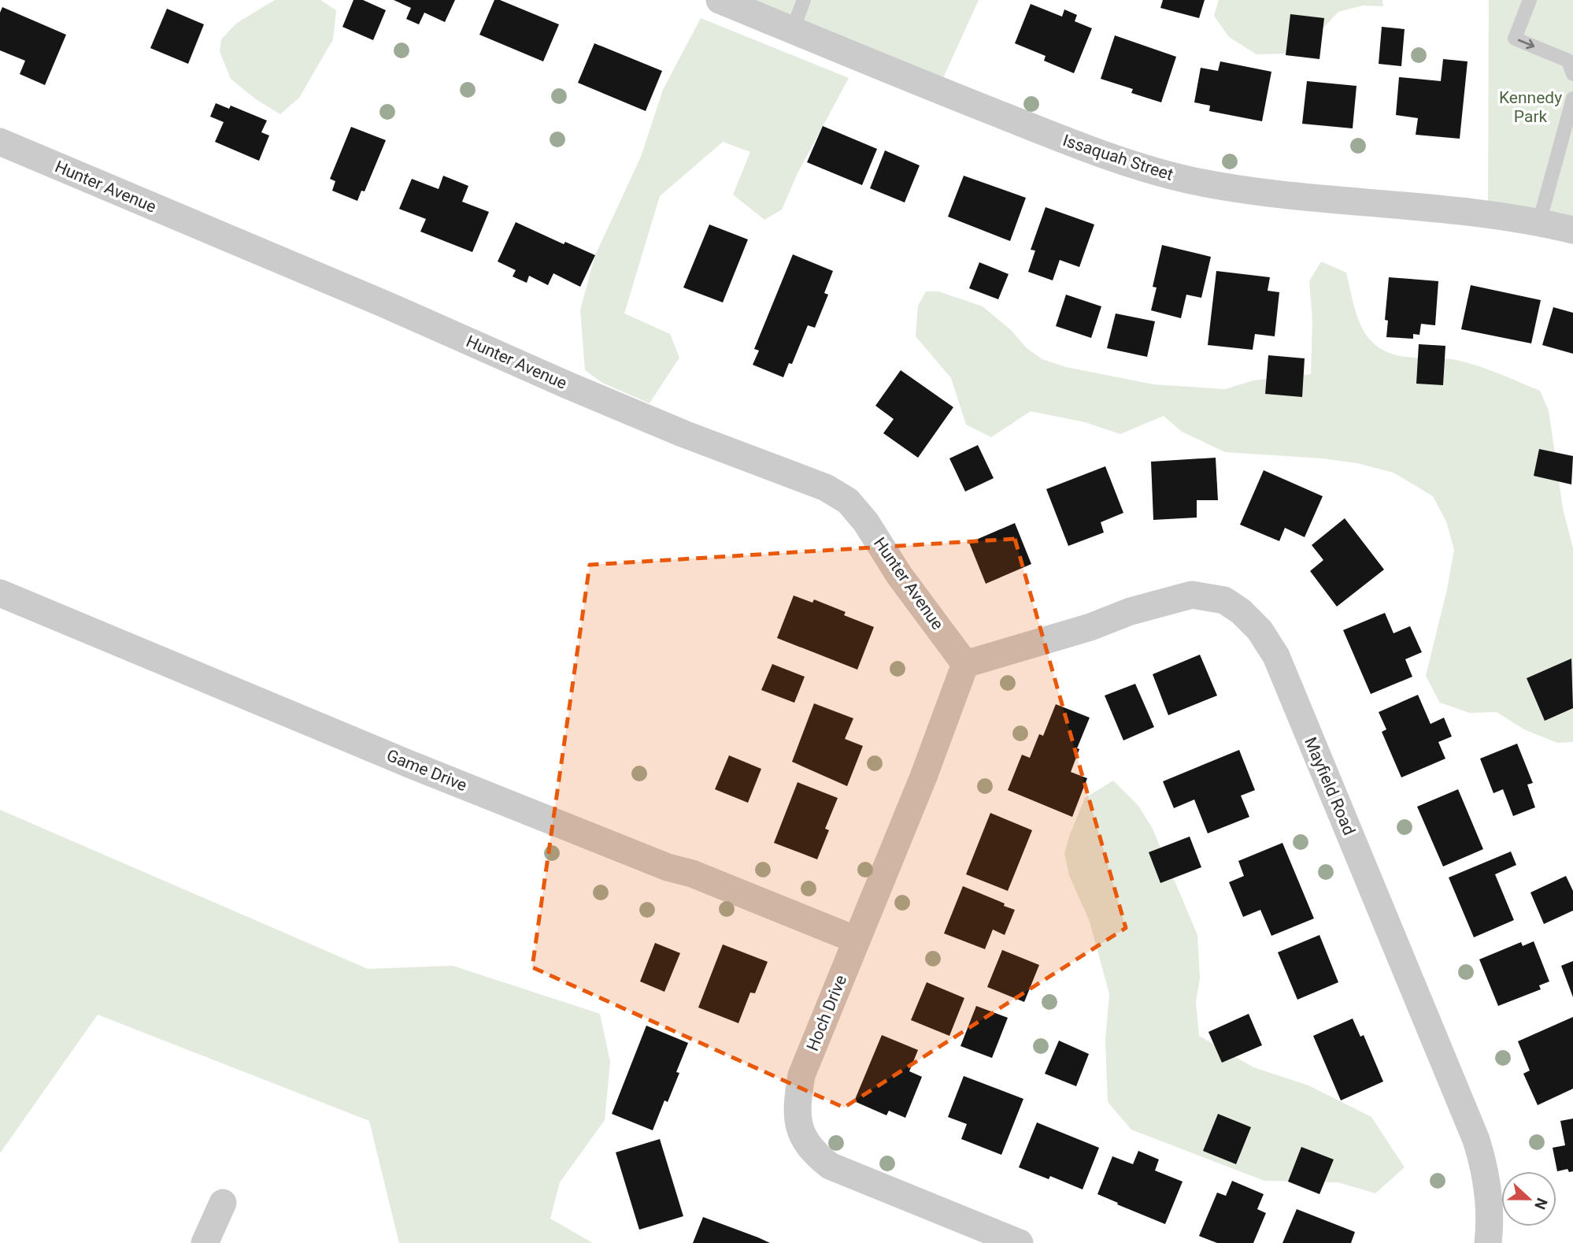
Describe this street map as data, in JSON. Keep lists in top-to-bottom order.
{
  "streets": {
    "street": [
      "Issaquah Street",
      "Hunter Avenue",
      "Game Drive",
      "Mayfield Road",
      "Hoch Drive"
    ]
  },
  "crossings": [
    ["Hunter Avenue", "Mayfield Road"],
    ["Hunter Avenue", "Hoch Drive"],
    ["Game Drive", "Hoch Drive"],
    ["Mayfield Road", "Hoch Drive"]
  ],
  "parks": ["Kennedy Park"],
  "north": "right"
}
